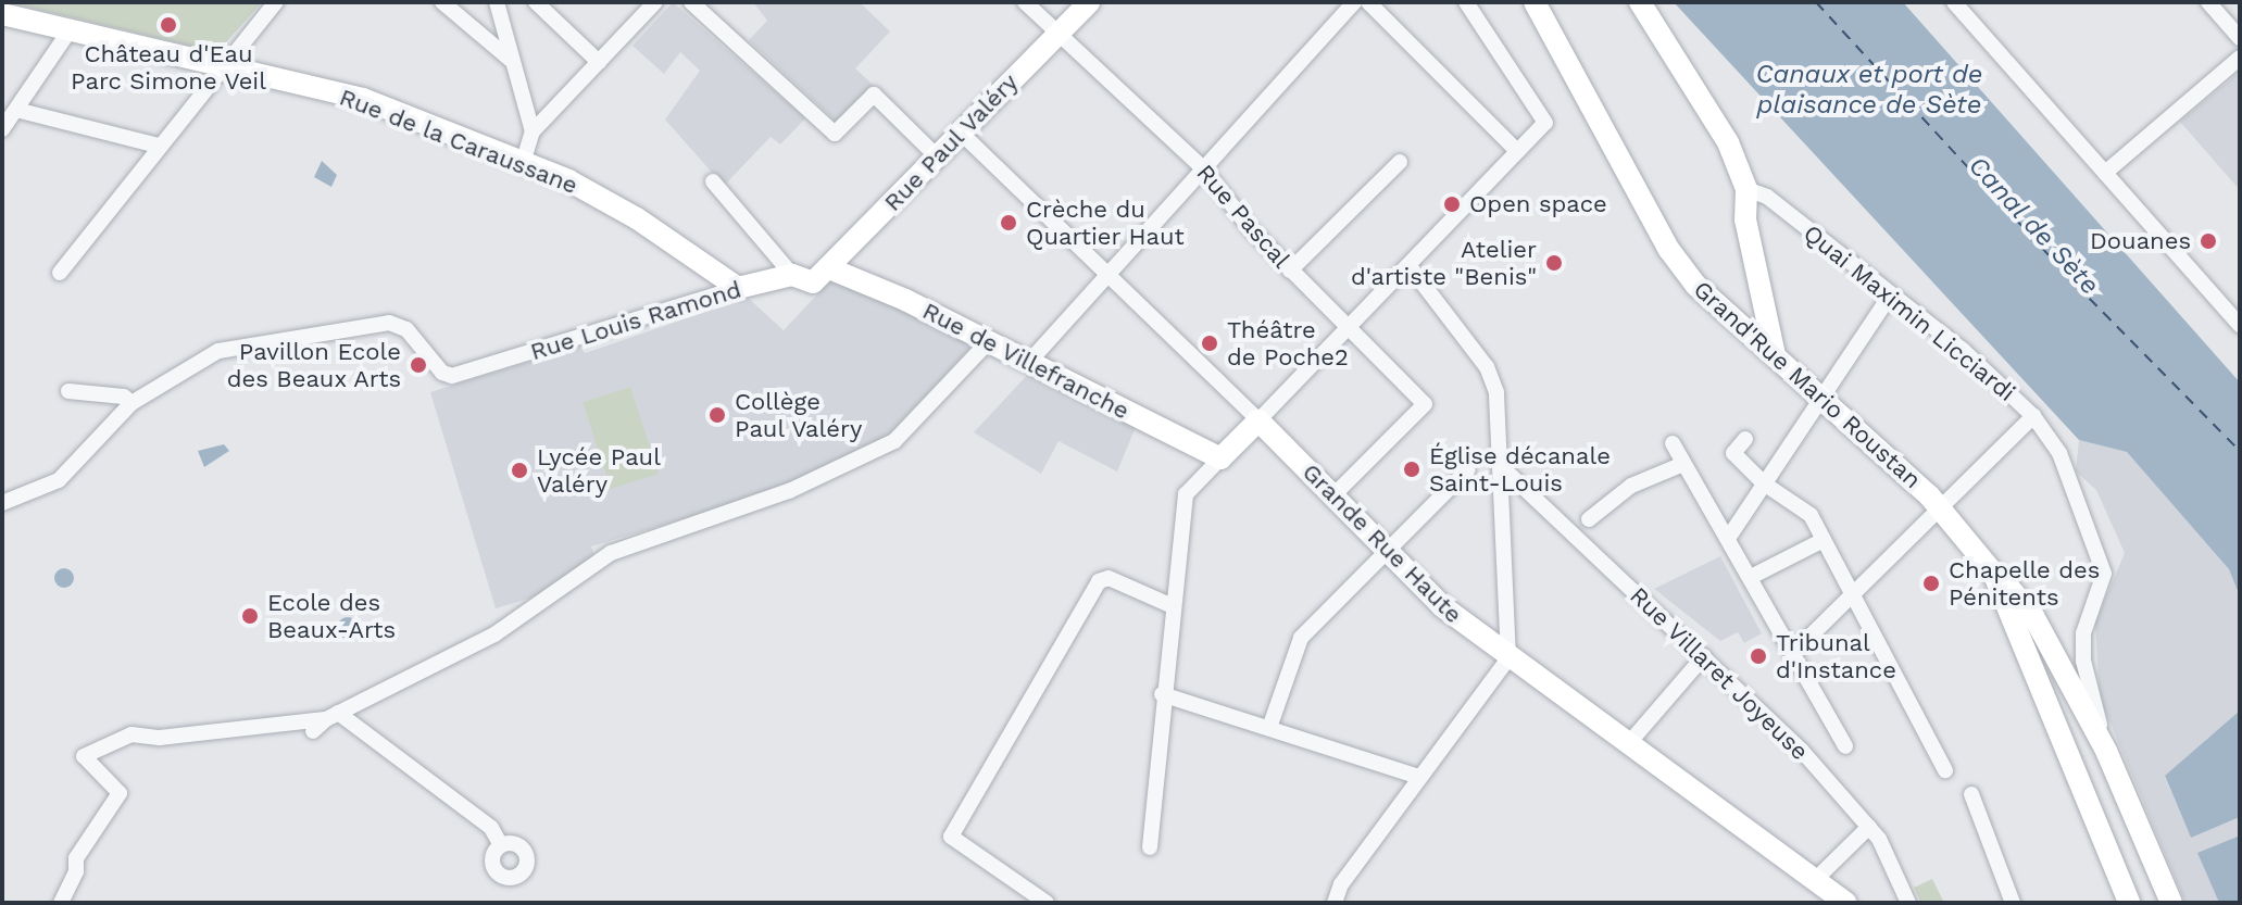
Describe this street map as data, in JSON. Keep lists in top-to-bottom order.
{
  "streets": {
    "street": [
      "Rue de la Caraussane",
      "Rue Paul Valéry",
      "Rue Pascal",
      "Quai Maximin Licciardi",
      "Rue Louis Ramond",
      "Rue de Villefranche",
      "Grand'Rue Mario Roustan",
      "Grande Rue Haute",
      "Rue Villaret Joyeuse"
    ]
  },
  "crossings": [
    ["Rue de la Caraussane", "Rue Louis Ramond"],
    ["Rue Paul Valéry", "Rue Pascal"],
    ["Rue Paul Valéry", "Rue Louis Ramond"],
    ["Rue Paul Valéry", "Rue de Villefranche"],
    ["Rue Paul Valéry", "Grande Rue Haute"],
    ["Rue Pascal", "Grande Rue Haute"],
    ["Rue Louis Ramond", "Rue de Villefranche"]
  ],
  "water": ["Canaux et port de plaisance de Sète", "Canal de Sète"],
  "places": [
    "Château d'Eau Parc Simone Veil",
    "Open space",
    "Crèche du Quartier Haut",
    "Douanes",
    "Atelier d'artiste \"Benis\"",
    "Théâtre de Poche2",
    "Pavillon Ecole des Beaux Arts",
    "Collège Paul Valéry",
    "Église décanale Saint-Louis",
    "Lycée Paul Valéry",
    "Chapelle des Pénitents",
    "Ecole des Beaux-Arts",
    "Tribunal d'Instance"
  ]
}
